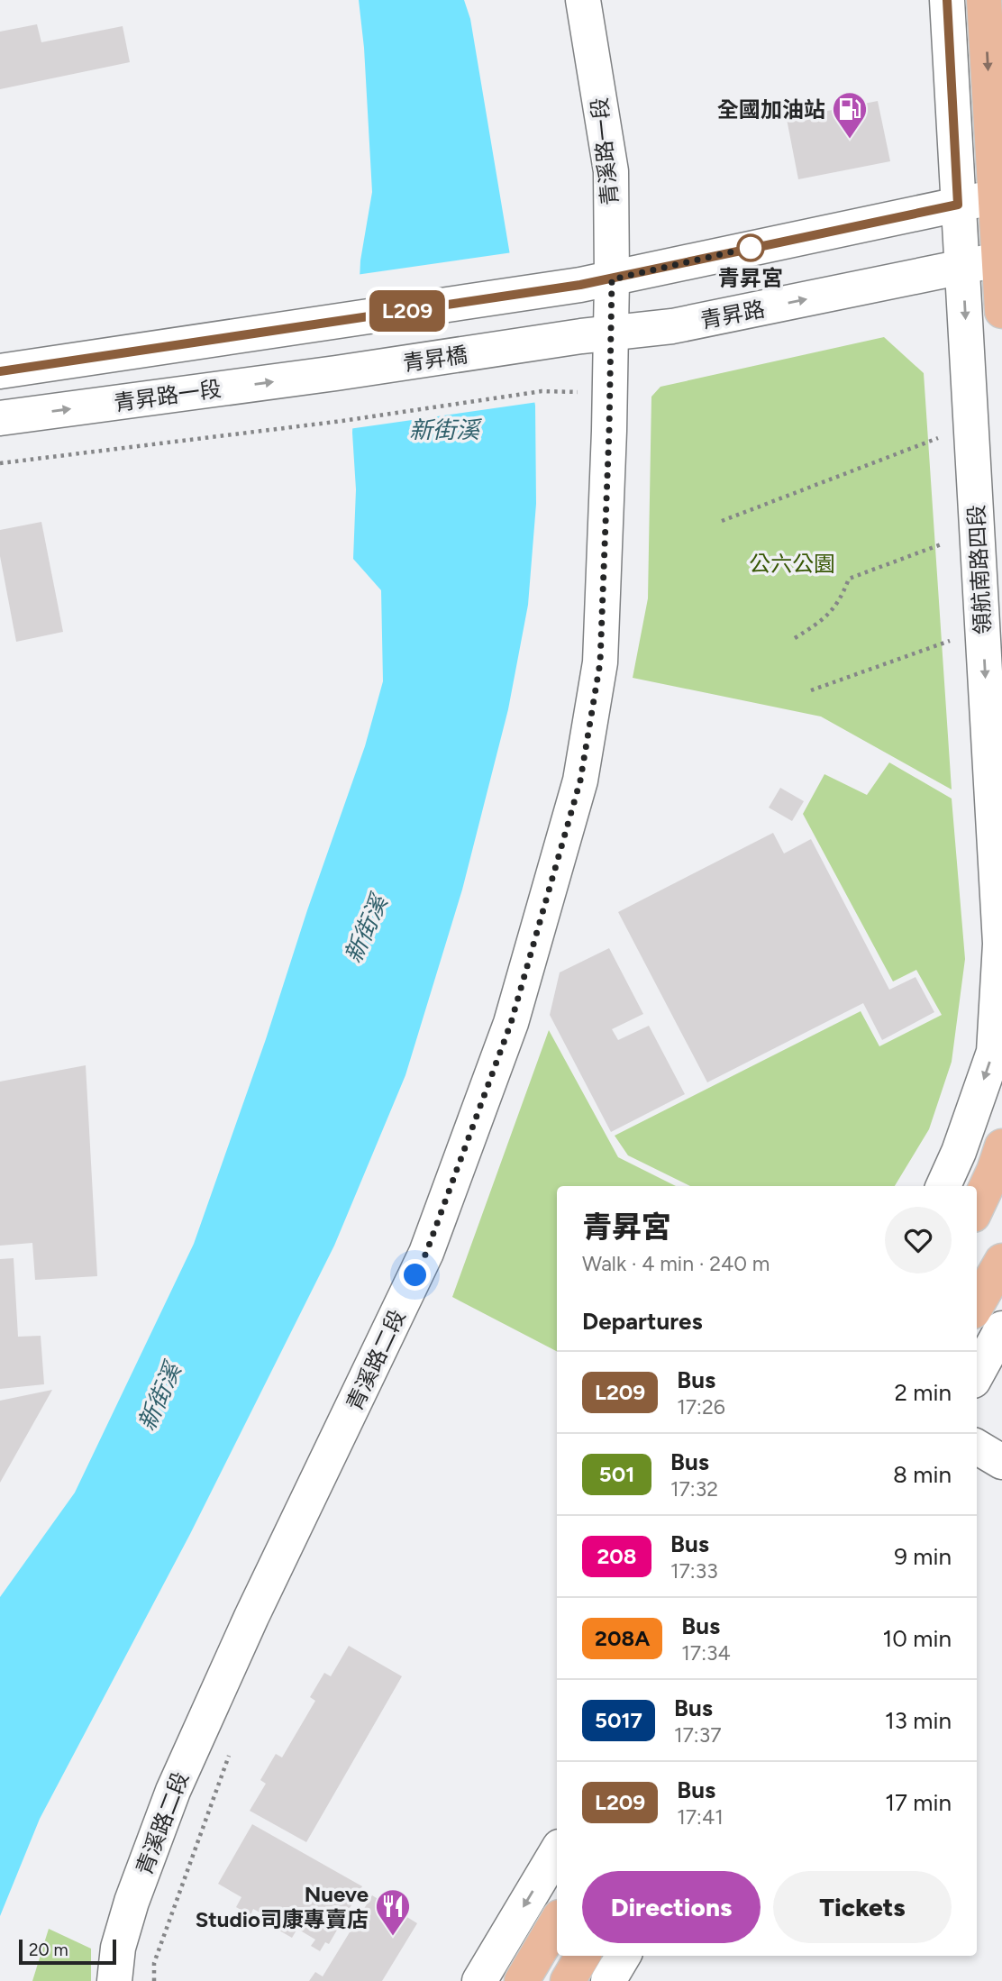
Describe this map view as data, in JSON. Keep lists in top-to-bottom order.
{
  "streets": {
    "street": [
      "青溪路一段",
      "青昇路",
      "青昇橋",
      "青昇路一段",
      "領航南路四段",
      "青溪路二段"
    ]
  },
  "crossings": [
    ["青溪路一段", "青昇路"],
    ["青溪路一段", "青溪路二段"],
    ["青昇路", "青昇橋"],
    ["青昇路", "領航南路四段"],
    ["青昇路", "青溪路二段"],
    ["青昇橋", "青昇路一段"]
  ],
  "one_way": ["青昇路一段", "領航南路四段"],
  "water": ["新街溪"],
  "parks": ["公六公園"],
  "places": {
    "fuel station": ["全國加油站"],
    "other": ["青昇宮"],
    "restaurant": ["Nueve Studio司康專賣店"]
  },
  "lines": ["bus line L209"],
  "scale_bar": "20 m",
  "page": {
    "on_map": "L209",
    "heading": [
      ["青昇宮", "Walk · 4 min · 240 m"],
      "Departures"
    ],
    "list": [
      {
        "mark": "L209",
        "name": "Bus",
        "note": "17:26",
        "value": "2 min"
      },
      {
        "mark": "501",
        "name": "Bus",
        "note": "17:32",
        "value": "8 min"
      },
      {
        "mark": "208",
        "name": "Bus",
        "note": "17:33",
        "value": "9 min"
      },
      {
        "mark": "208A",
        "name": "Bus",
        "note": "17:34",
        "value": "10 min"
      },
      {
        "mark": "5017",
        "name": "Bus",
        "note": "17:37",
        "value": "13 min"
      },
      {
        "mark": "L209",
        "name": "Bus",
        "note": "17:41",
        "value": "17 min"
      }
    ],
    "buttons": ["Directions", "Tickets"],
    "scale": "20 m"
  }
}
